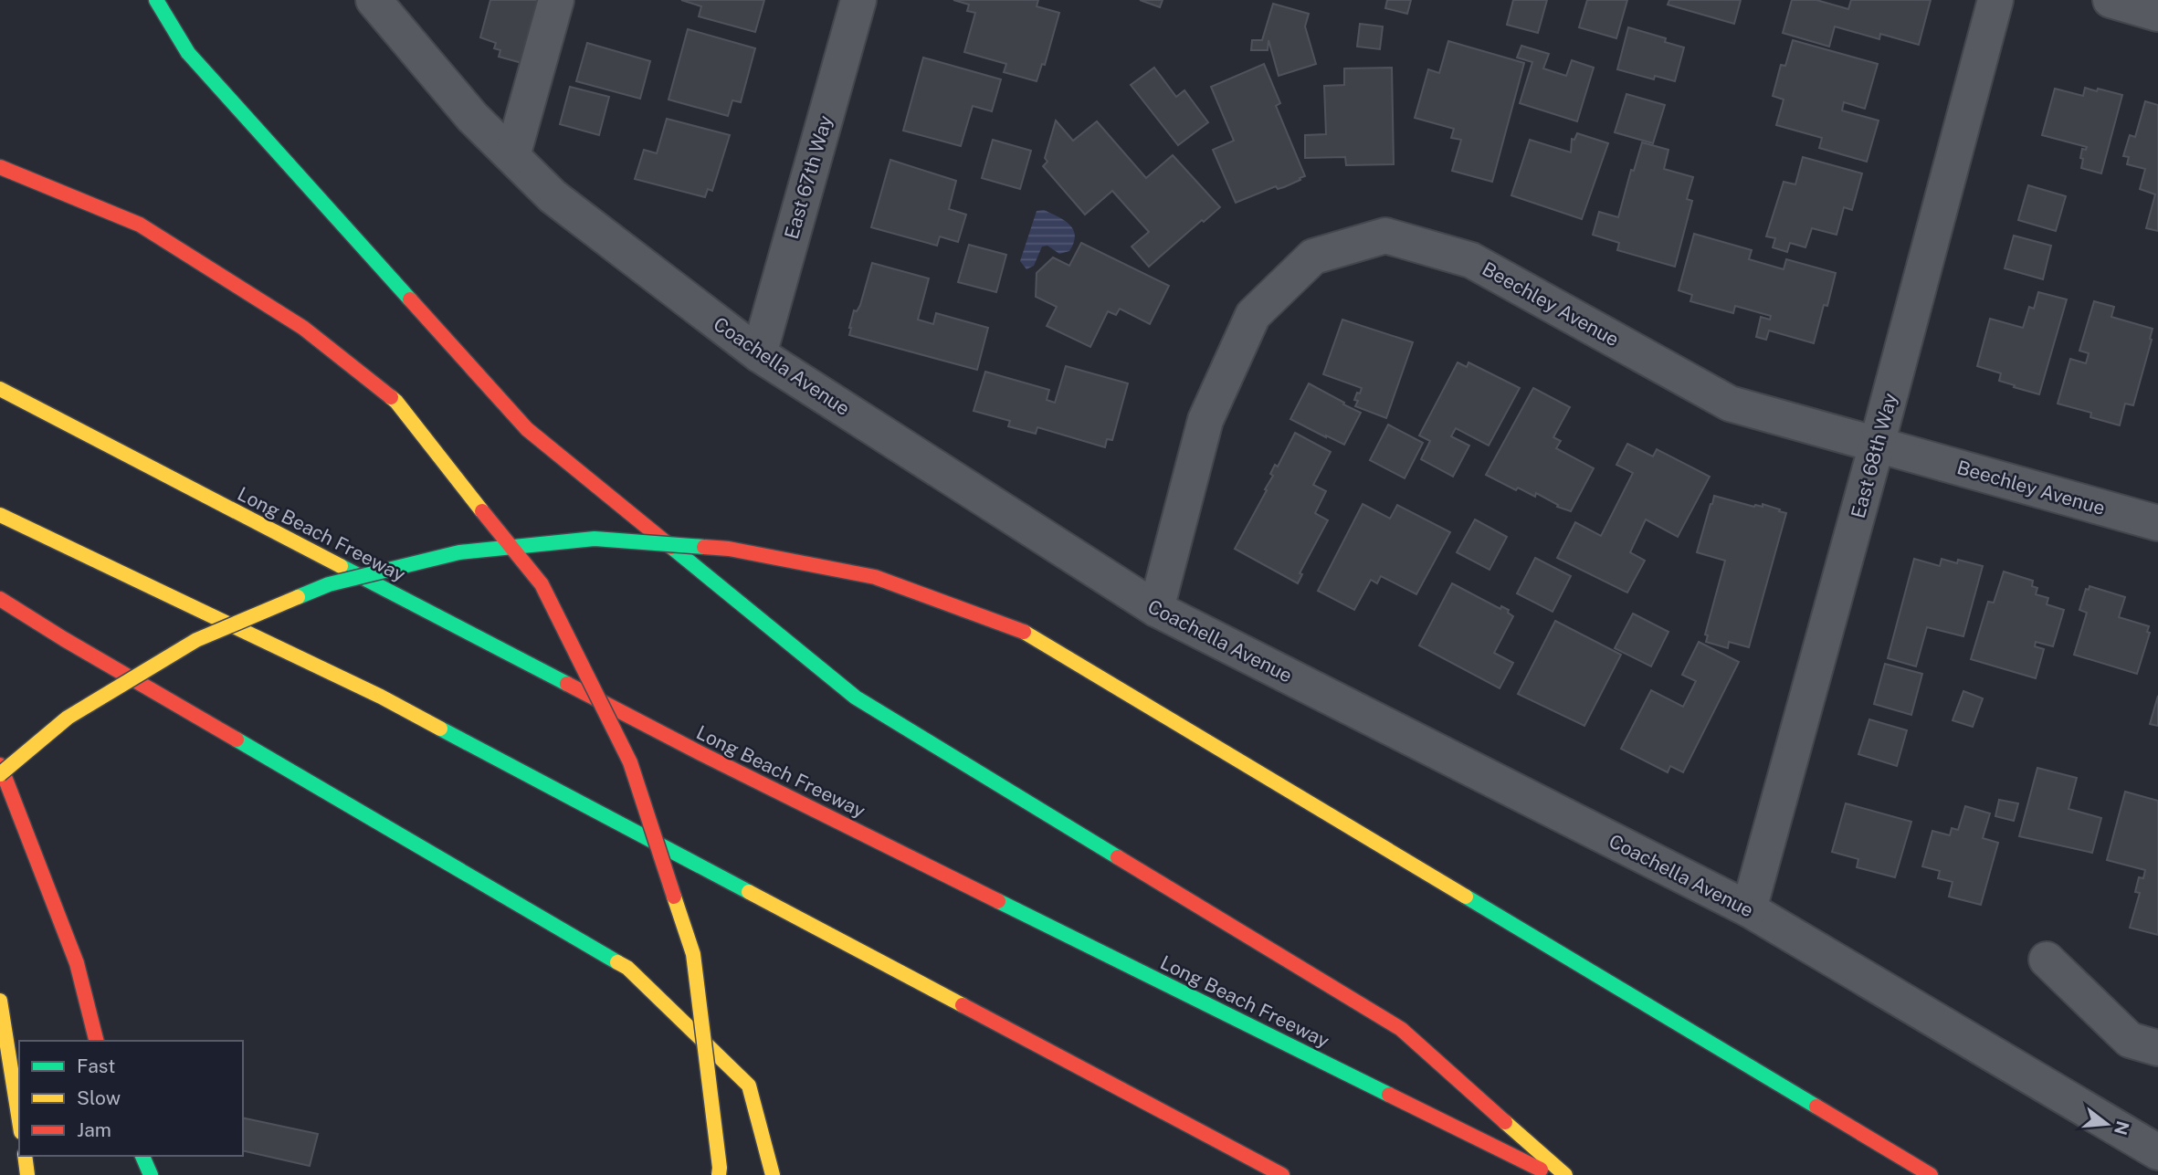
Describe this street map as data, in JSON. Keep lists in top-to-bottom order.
{
  "streets": {
    "highway": ["Long Beach Freeway"],
    "street": [
      "East 67th Way",
      "Beechley Avenue",
      "Coachella Avenue",
      "East 68th Way"
    ]
  },
  "crossings": [
    ["East 67th Way", "Coachella Avenue"],
    ["Beechley Avenue", "Coachella Avenue"],
    ["Beechley Avenue", "East 68th Way"],
    ["Coachella Avenue", "East 68th Way"]
  ],
  "legend": ["Fast", "Slow", "Jam"],
  "north": "right"
}
